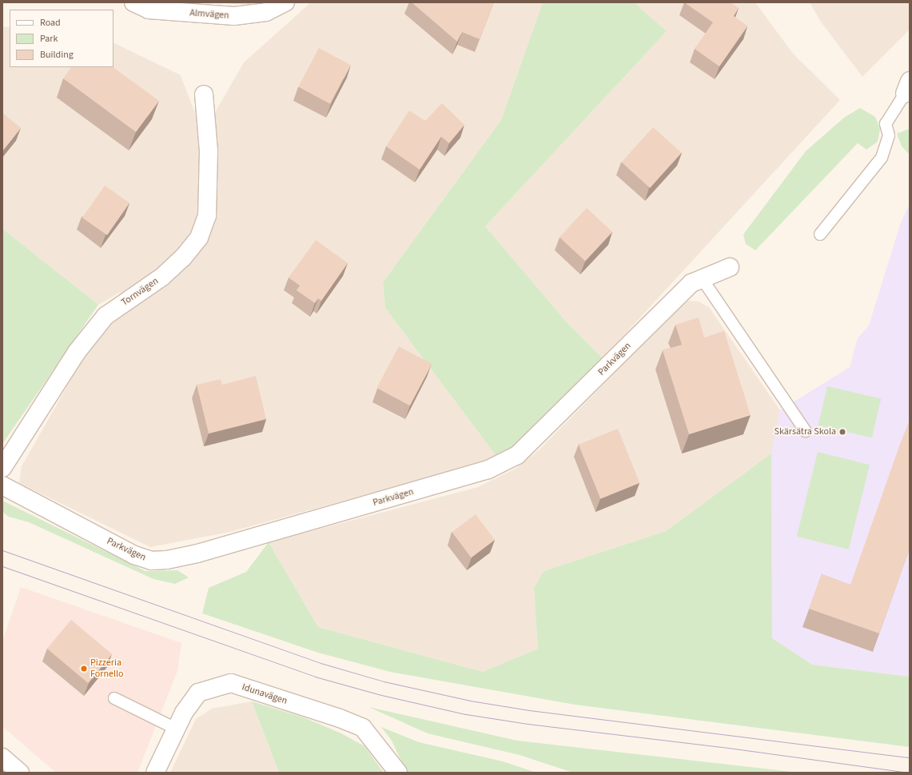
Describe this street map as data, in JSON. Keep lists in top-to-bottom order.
{
  "streets": {
    "street": [
      "Almvägen",
      "Tornvägen",
      "Parkvägen",
      "Idunavägen"
    ]
  },
  "places": ["Skärsätra Skola", "Pizzeria Fornello"],
  "legend": ["Road", "Park", "Building"]
}
